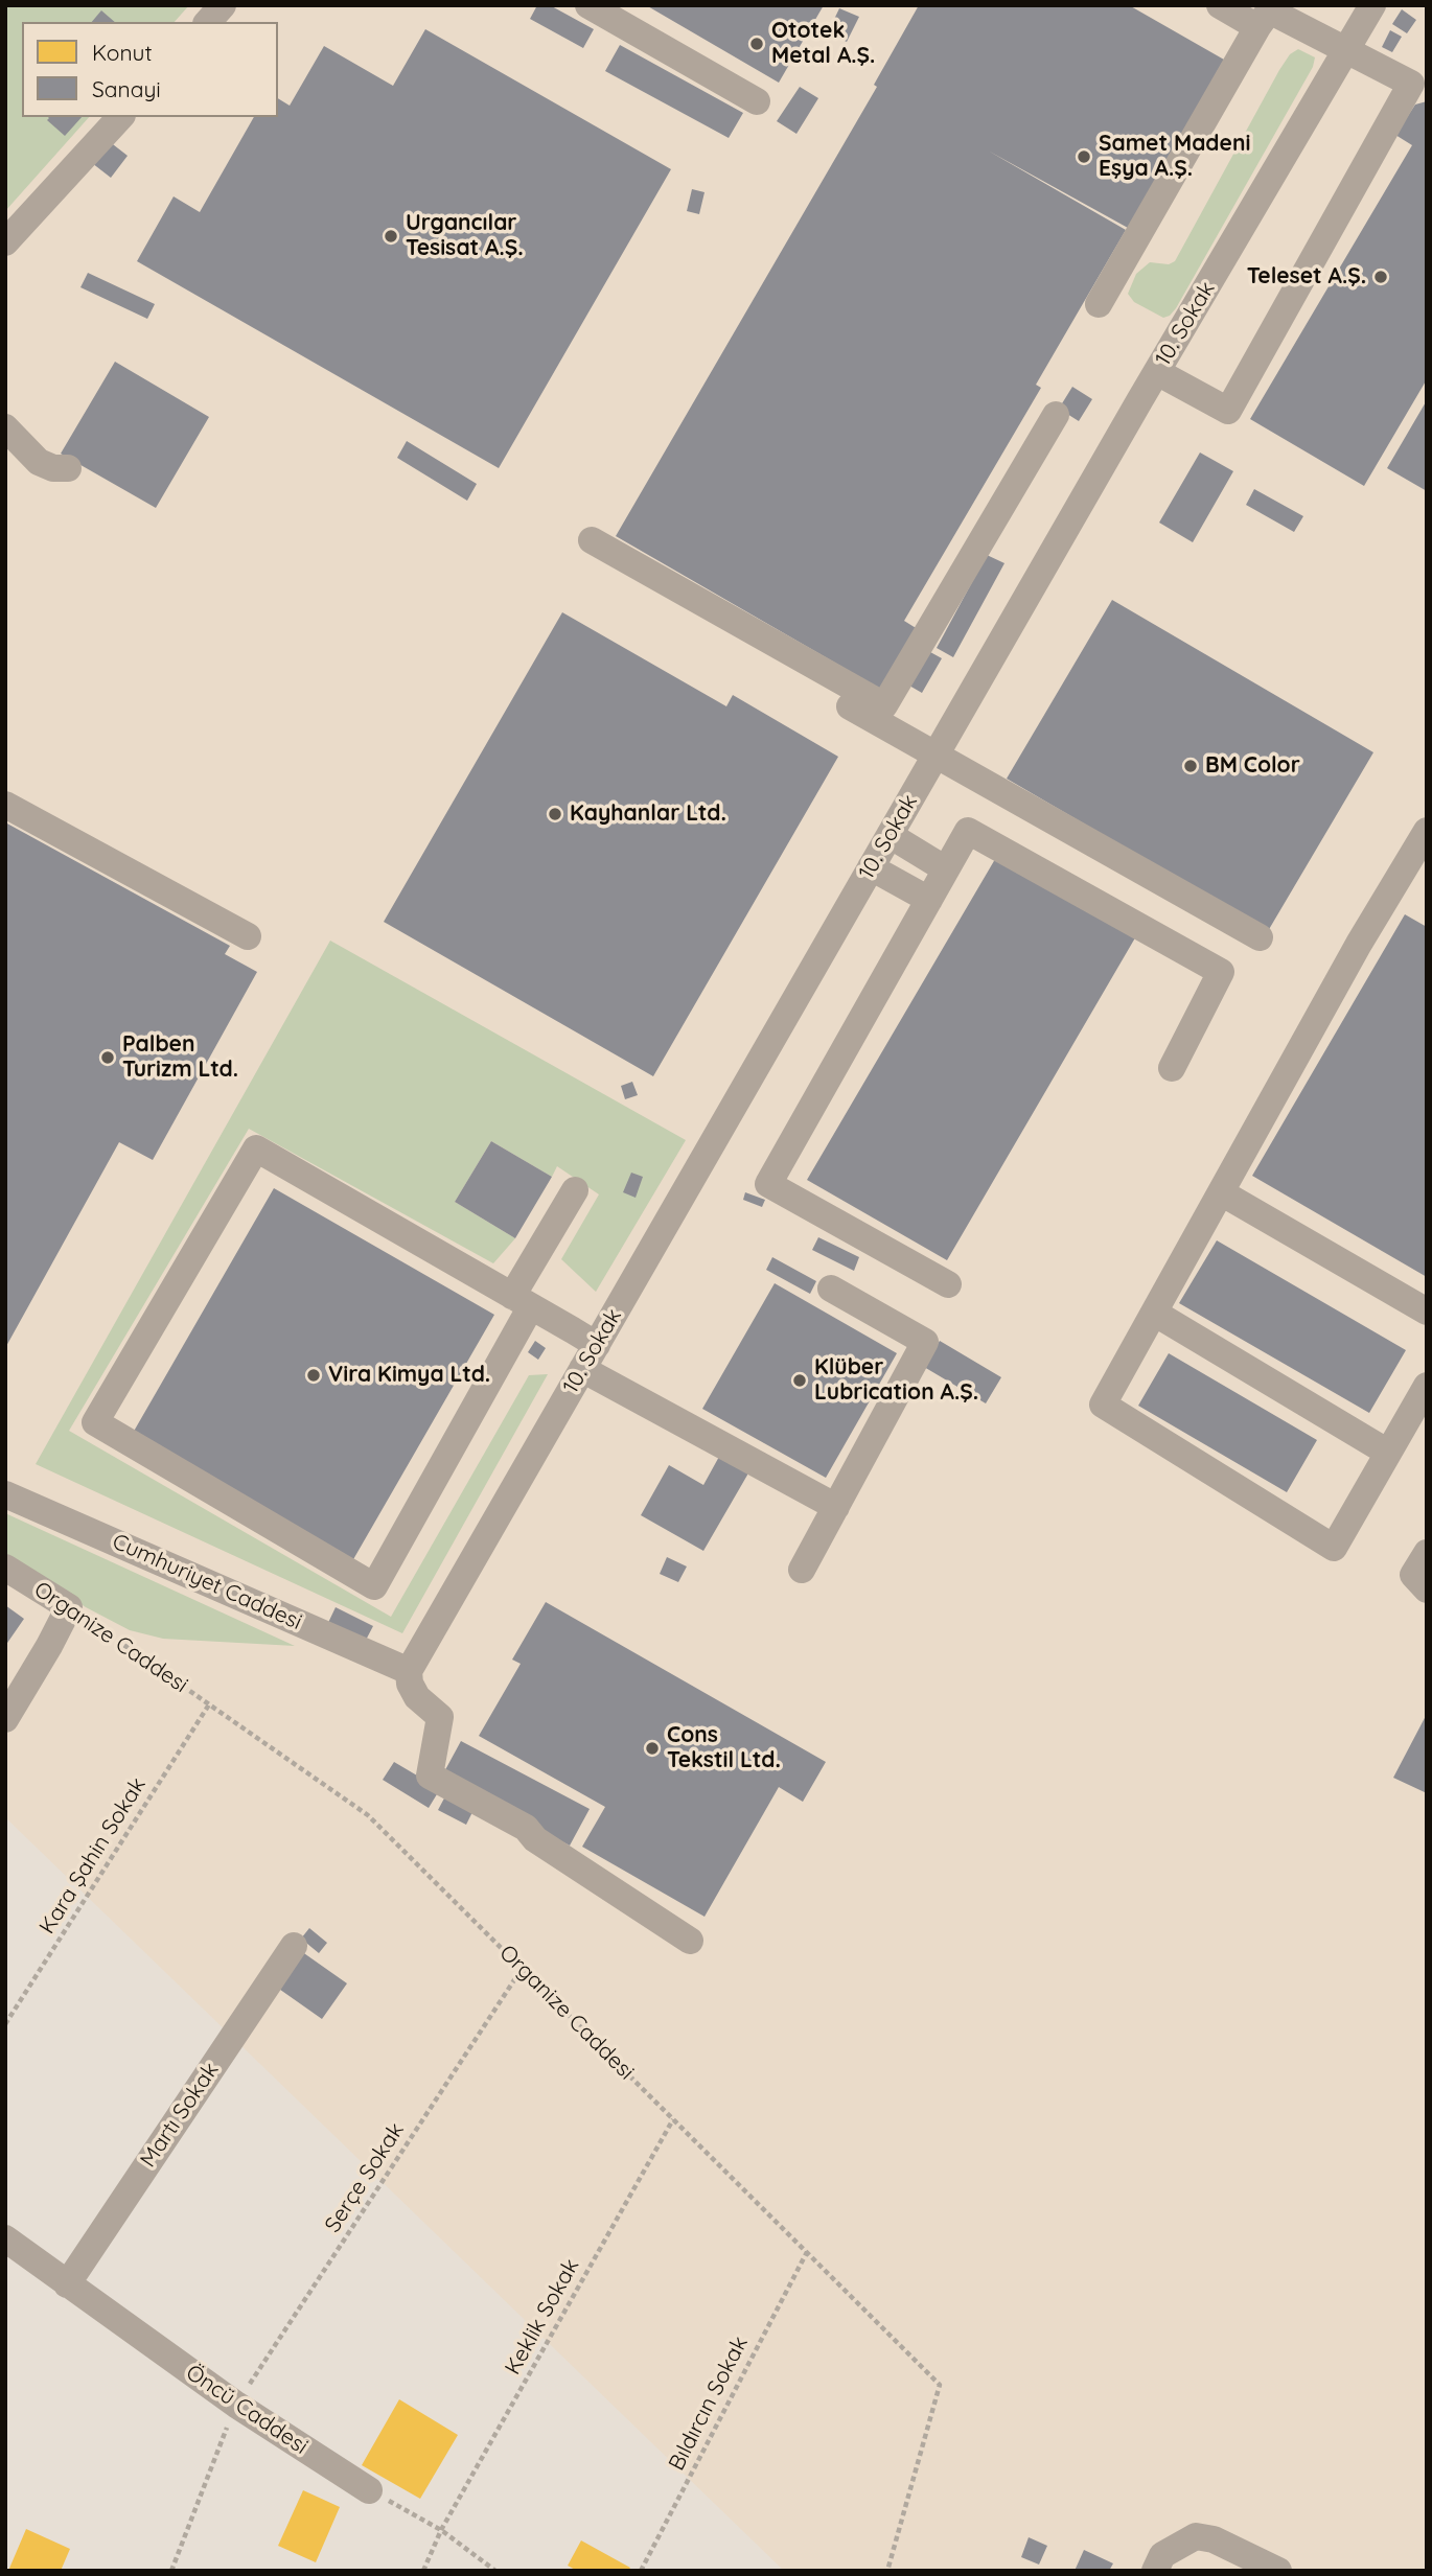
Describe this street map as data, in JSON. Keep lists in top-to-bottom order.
{
  "streets": {
    "street": [
      "10. Sokak",
      "Cumhuriyet Caddesi",
      "Organize Caddesi",
      "Martı Sokak",
      "Öncü Caddesi"
    ],
    "path": [
      "Kara Şahin Sokak",
      "Serçe Sokak",
      "Keklik Sokak",
      "Bıldırcın Sokak"
    ]
  },
  "crossings": [
    ["10. Sokak", "Cumhuriyet Caddesi"],
    ["Organize Caddesi", "Kara Şahin Sokak"],
    ["Organize Caddesi", "Serçe Sokak"],
    ["Organize Caddesi", "Keklik Sokak"],
    ["Organize Caddesi", "Bıldırcın Sokak"],
    ["Martı Sokak", "Öncü Caddesi"],
    ["Serçe Sokak", "Öncü Caddesi"]
  ],
  "places": [
    "Ototek Metal A.Ş.",
    "Samet Madeni Eşya A.Ş.",
    "Urgancılar Tesisat A.Ş.",
    "Teleset A.Ş.",
    "BM Color",
    "Kayhanlar Ltd.",
    "Palben Turizm Ltd.",
    "Vira Kimya Ltd.",
    "Klüber Lubrication A.Ş.",
    "Cons Tekstil Ltd."
  ],
  "legend": ["Konut", "Sanayi"]
}
